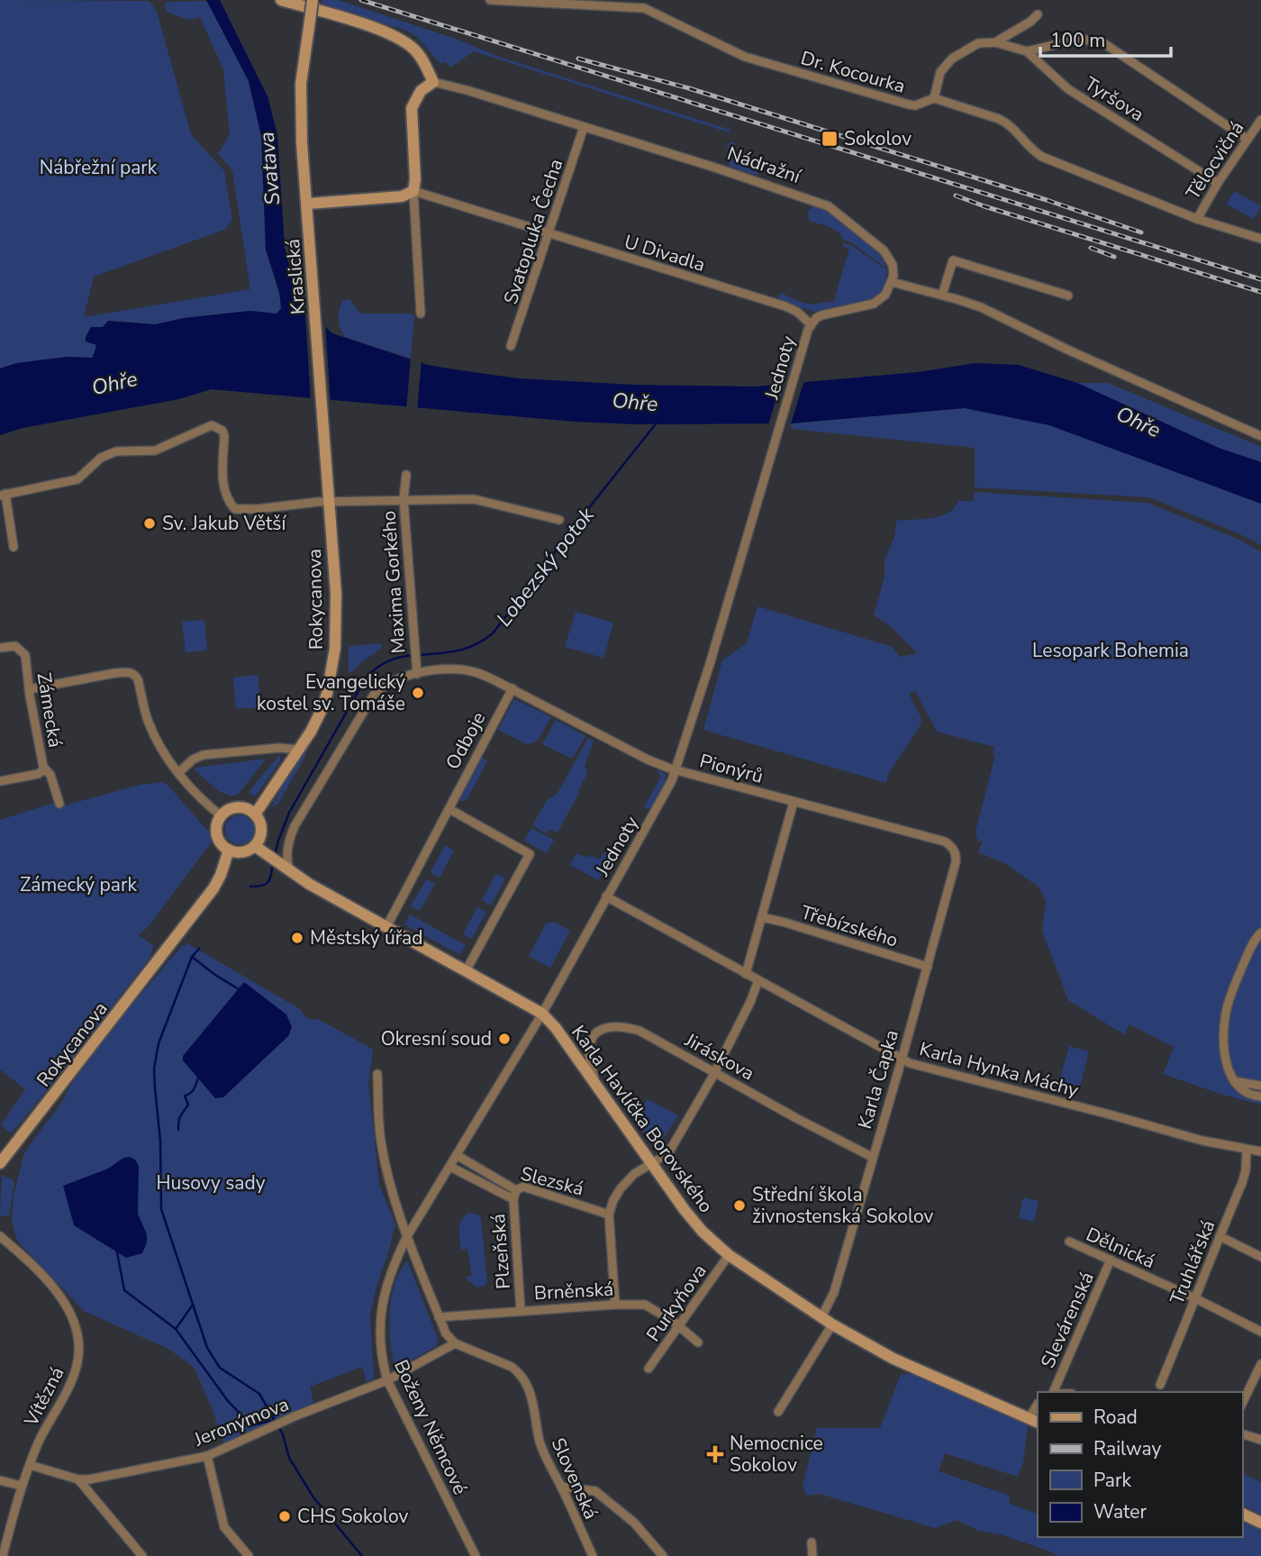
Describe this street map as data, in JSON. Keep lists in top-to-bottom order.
{
  "streets": {
    "street": [
      "Dr. Kocourka",
      "Tyršova",
      "Tělocvičná",
      "Nádražní",
      "Svatopluka Čecha",
      "U Divadla",
      "Kraslická",
      "Jednoty",
      "Maxima Gorkého",
      "Rokycanova",
      "Zámecká",
      "Odboje",
      "Pionýrů",
      "Třebízského",
      "Jiráskova",
      "Karla Hynka Máchy",
      "Karla Čapka",
      "Karla Havlíčka Borovského",
      "Slezská",
      "Dělnická",
      "Plzeňská",
      "Truhlářská",
      "Brněnská",
      "Purkyňova",
      "Slevárenská",
      "Vítězná",
      "Jeronýmova",
      "Boženy Němcové",
      "Slovenská"
    ]
  },
  "crossings": [
    ["Dr. Kocourka", "Tělocvičná"],
    ["Tyršova", "Tělocvičná"],
    ["Nádražní", "Svatopluka Čecha"],
    ["Svatopluka Čecha", "U Divadla"],
    ["U Divadla", "Jednoty"],
    ["Kraslická", "Rokycanova"],
    ["Jednoty", "Pionýrů"],
    ["Jednoty", "Karla Hynka Máchy"],
    ["Jednoty", "Karla Havlíčka Borovského"],
    ["Jednoty", "Slezská"],
    ["Jednoty", "Boženy Němcové"],
    ["Maxima Gorkého", "Pionýrů"],
    ["Rokycanova", "Karla Havlíčka Borovského"],
    ["Odboje", "Pionýrů"],
    ["Odboje", "Karla Havlíčka Borovského"],
    ["Pionýrů", "Karla Čapka"],
    ["Pionýrů", "Karla Havlíčka Borovského"],
    ["Třebízského", "Karla Čapka"],
    ["Jiráskova", "Karla Čapka"],
    ["Jiráskova", "Karla Havlíčka Borovského"],
    ["Karla Hynka Máchy", "Karla Čapka"],
    ["Karla Hynka Máchy", "Truhlářská"],
    ["Karla Čapka", "Karla Havlíčka Borovského"],
    ["Karla Havlíčka Borovského", "Purkyňova"],
    ["Slezská", "Plzeňská"],
    ["Dělnická", "Truhlářská"],
    ["Dělnická", "Slevárenská"],
    ["Plzeňská", "Brněnská"],
    ["Brněnská", "Purkyňova"],
    ["Vítězná", "Jeronýmova"],
    ["Jeronýmova", "Boženy Němcové"],
    ["Jeronýmova", "Slovenská"]
  ],
  "water": ["Svatava", "Ohře", "Lobezský potok"],
  "parks": [
    "Nábřežní park",
    "Lesopark Bohemia",
    "Zámecký park",
    "Husovy sady"
  ],
  "places": {
    "transit": ["Sokolov"],
    "other": [
      "Sv. Jakub Větší",
      "Evangelický kostel sv. Tomáše",
      "Městský úřad",
      "Okresní soud",
      "Střední škola živnostenská Sokolov",
      "CHS Sokolov"
    ],
    "health": ["Nemocnice Sokolov"]
  },
  "legend": [
    "Road",
    "Railway",
    "Park",
    "Water"
  ],
  "scale_bar": "100 m"
}
